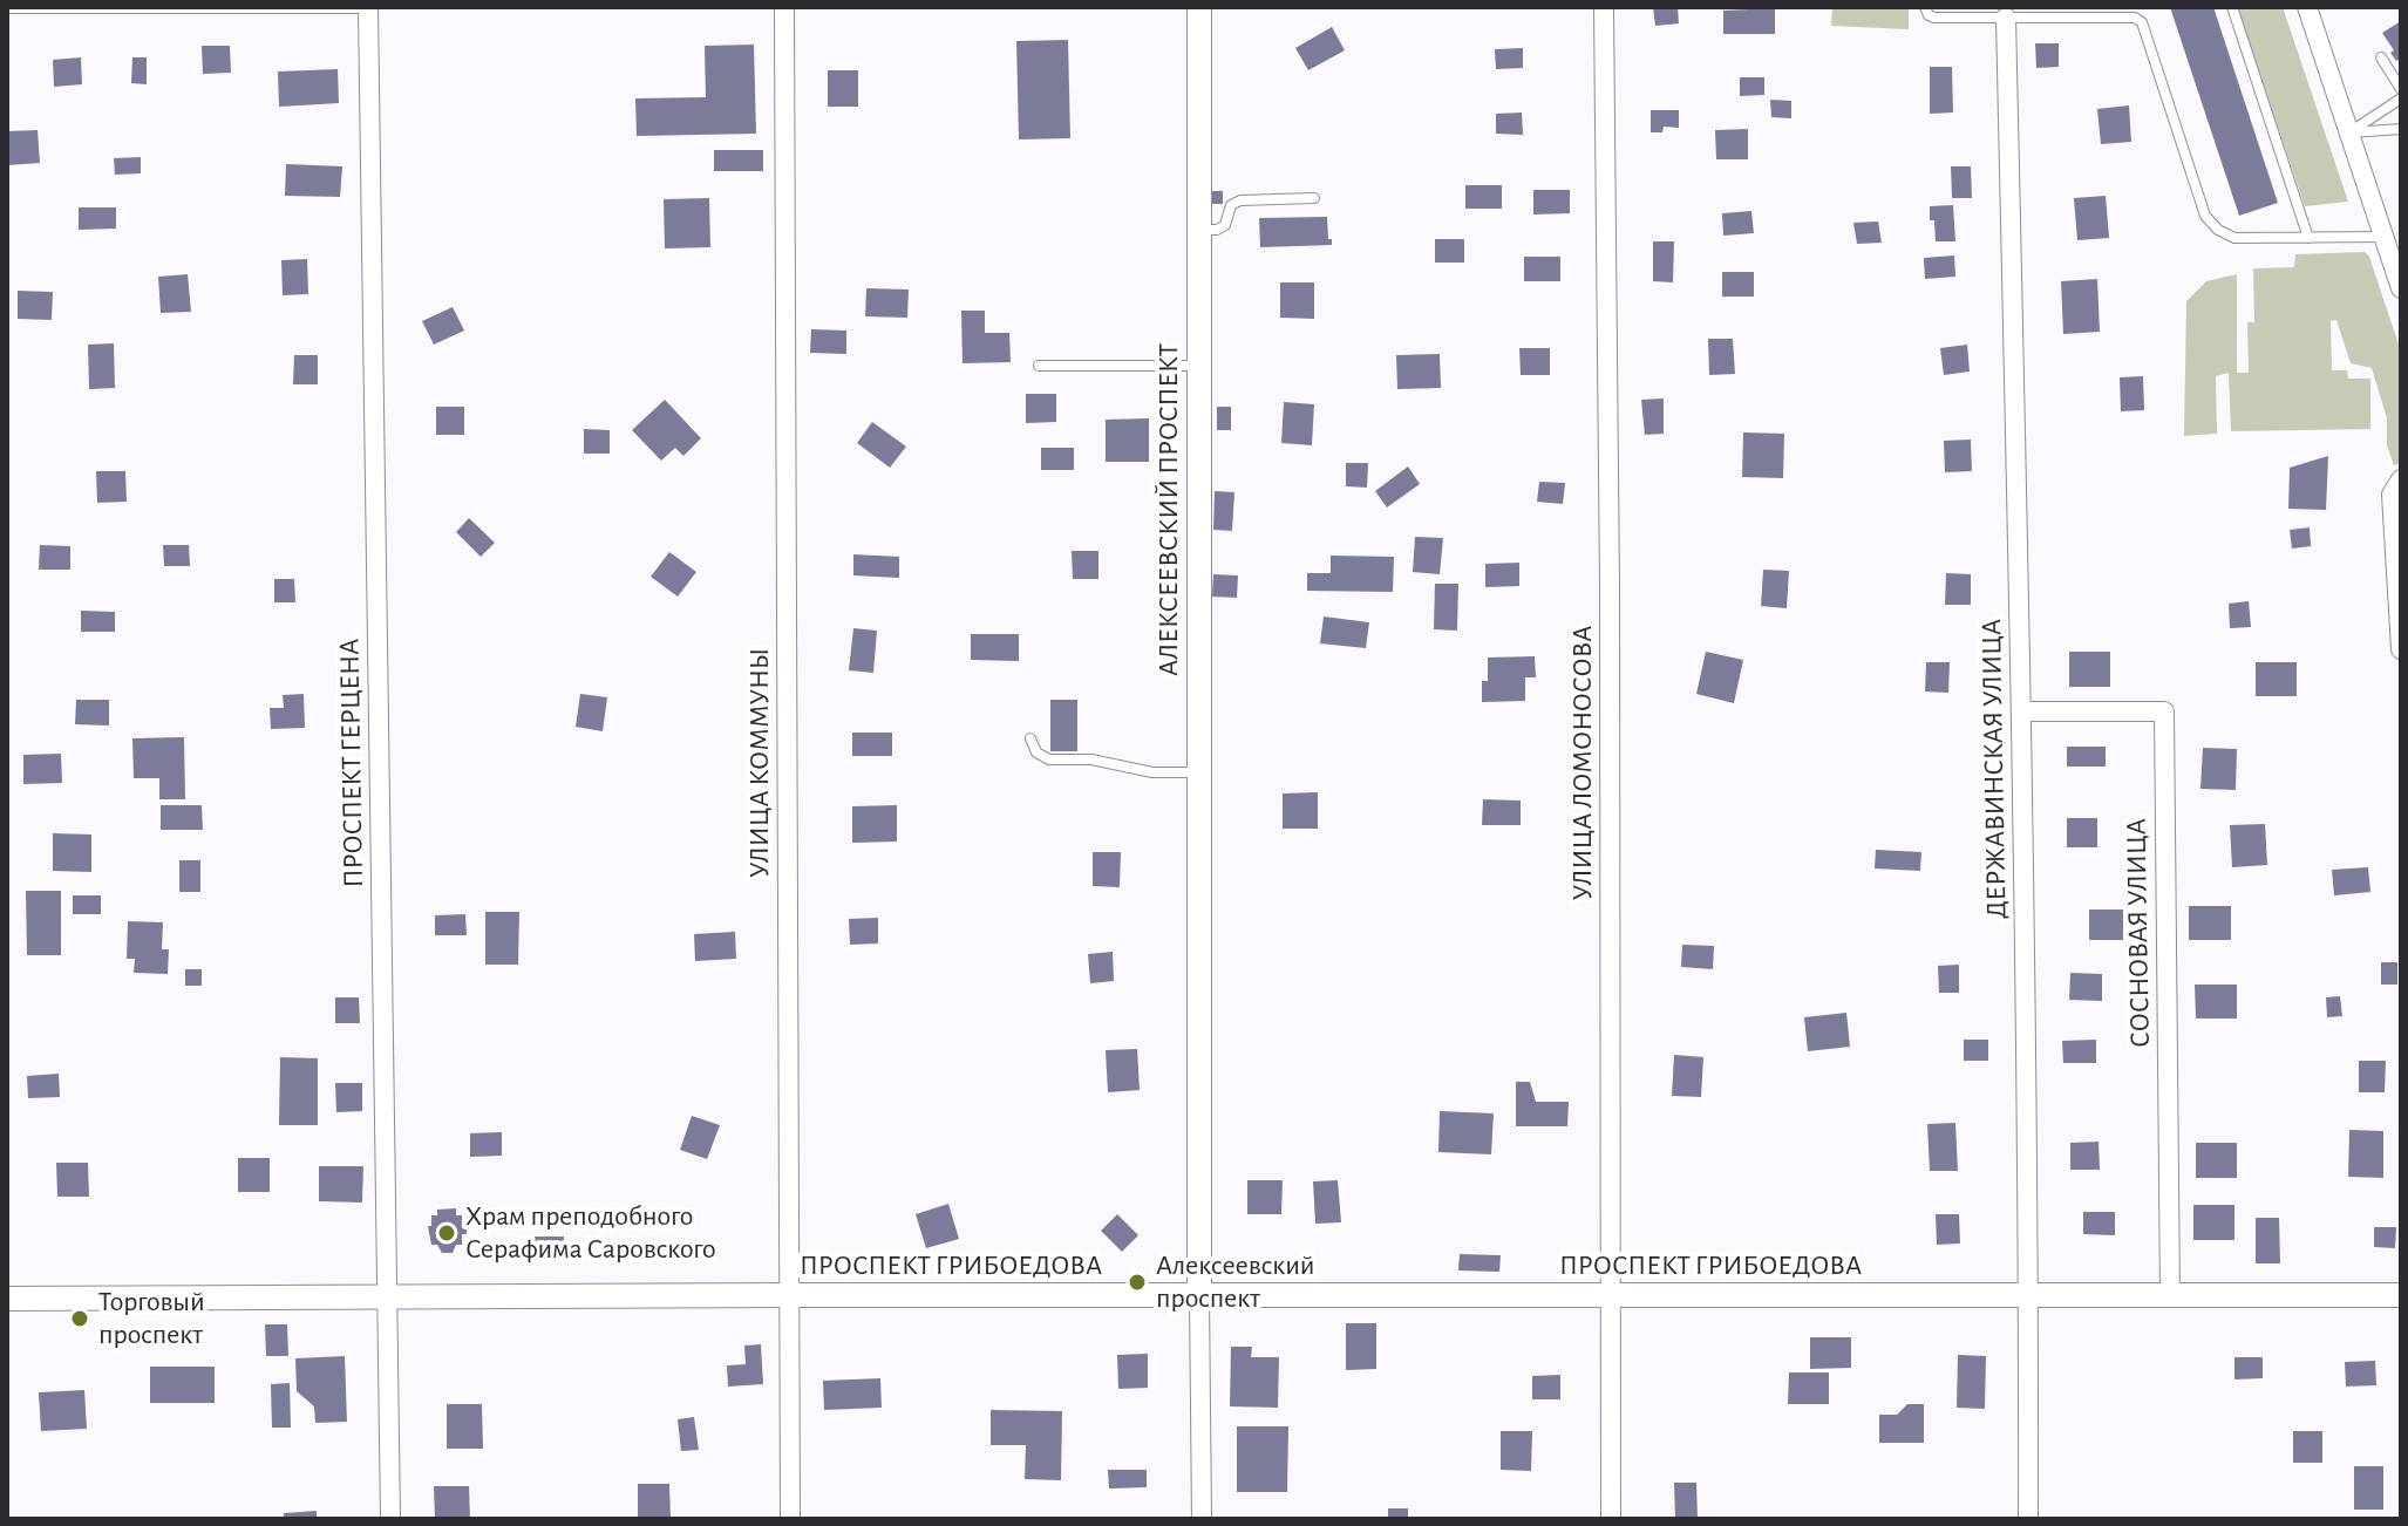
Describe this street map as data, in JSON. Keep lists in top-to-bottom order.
{
  "streets": {
    "street": [
      "АЛЕКСЕЕВСКИЙ ПРОСПЕКТ",
      "ПРОСПЕКТ ГЕРЦЕНА",
      "УЛИЦА КОММУНЫ",
      "УЛИЦА ЛОМОНОСОВА",
      "ДЕРЖАВИНСКАЯ УЛИЦА",
      "СОСНОВАЯ УЛИЦА",
      "ПРОСПЕКТ ГРИБОЕДОВА"
    ]
  },
  "crossings": [
    ["АЛЕКСЕЕВСКИЙ ПРОСПЕКТ", "ПРОСПЕКТ ГРИБОЕДОВА"],
    ["ПРОСПЕКТ ГЕРЦЕНА", "ПРОСПЕКТ ГРИБОЕДОВА"],
    ["УЛИЦА КОММУНЫ", "ПРОСПЕКТ ГРИБОЕДОВА"],
    ["УЛИЦА ЛОМОНОСОВА", "ПРОСПЕКТ ГРИБОЕДОВА"],
    ["ДЕРЖАВИНСКАЯ УЛИЦА", "СОСНОВАЯ УЛИЦА"],
    ["ДЕРЖАВИНСКАЯ УЛИЦА", "ПРОСПЕКТ ГРИБОЕДОВА"],
    ["СОСНОВАЯ УЛИЦА", "ПРОСПЕКТ ГРИБОЕДОВА"]
  ],
  "places": ["Храм преподобного Серафима Саровского", "Алексеевский проспект", "Торговый проспект"]
}
